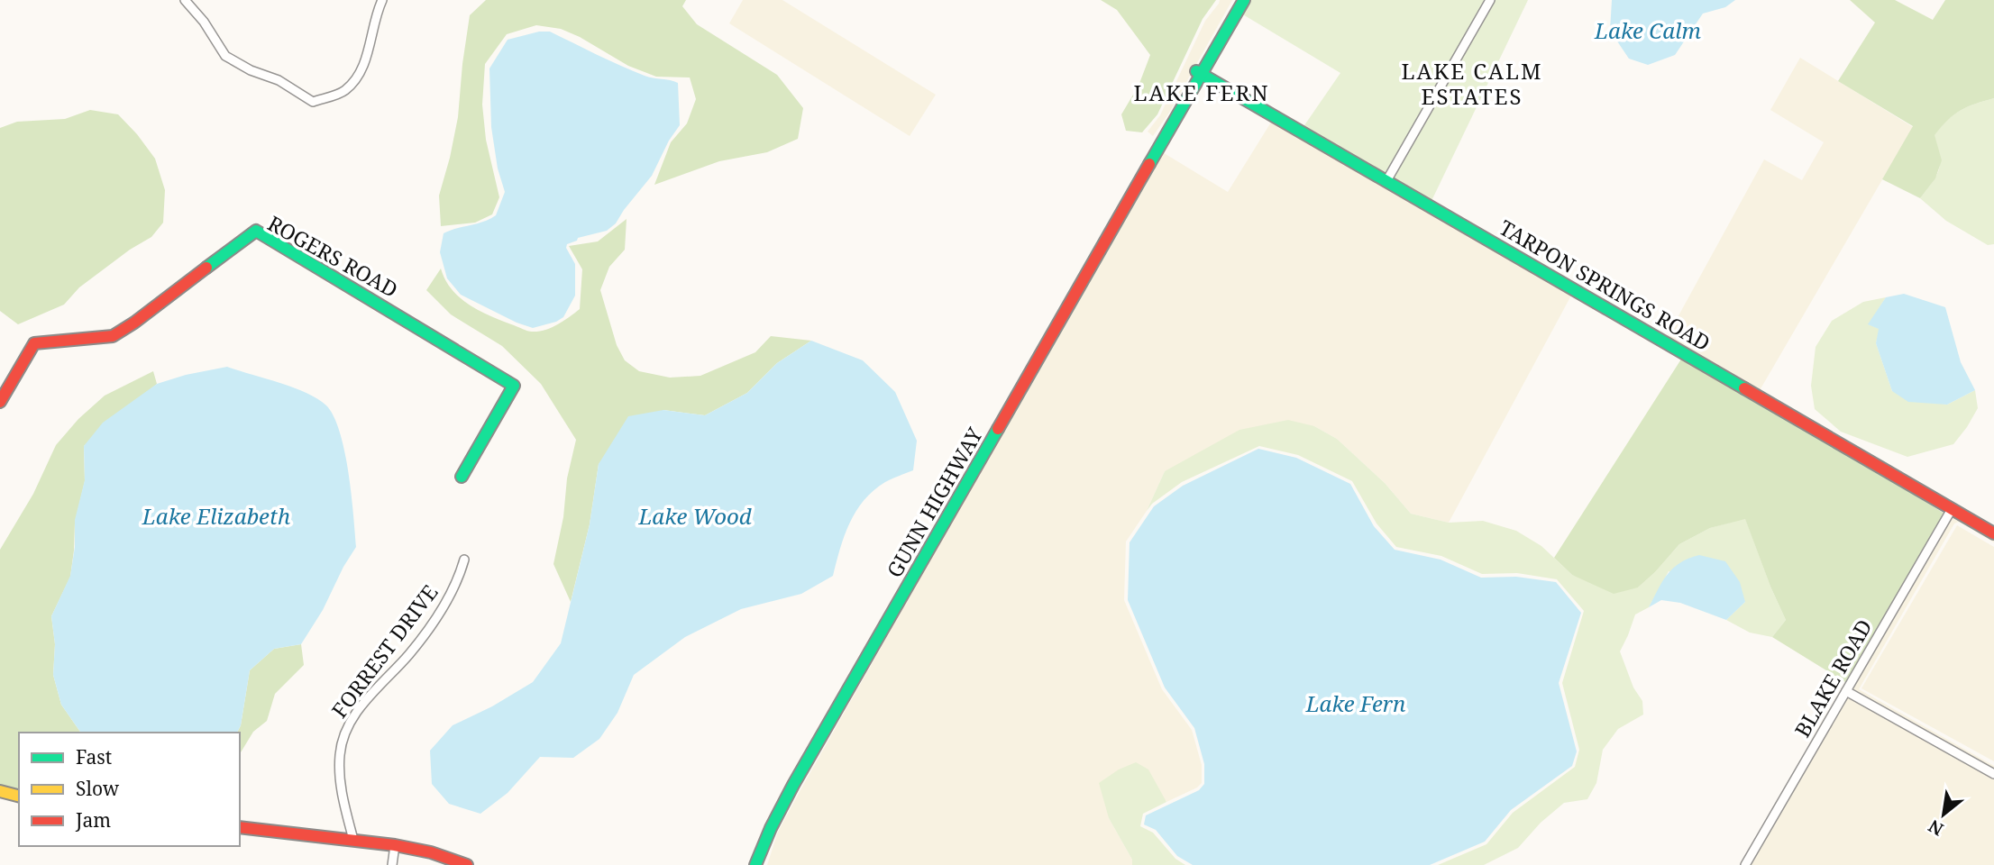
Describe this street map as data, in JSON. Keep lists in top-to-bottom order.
{
  "streets": {
    "main road": ["ROGERS ROAD", "TARPON SPRINGS ROAD", "GUNN HIGHWAY"],
    "street": ["FORREST DRIVE", "BLAKE ROAD"]
  },
  "crossings": [
    ["TARPON SPRINGS ROAD", "GUNN HIGHWAY"],
    ["TARPON SPRINGS ROAD", "BLAKE ROAD"]
  ],
  "districts": ["LAKE CALM ESTATES", "LAKE FERN"],
  "water": [
    "Lake Calm",
    "Lake Elizabeth",
    "Lake Wood",
    "Lake Fern"
  ],
  "legend": ["Fast", "Slow", "Jam"],
  "north": "bottom left"
}
